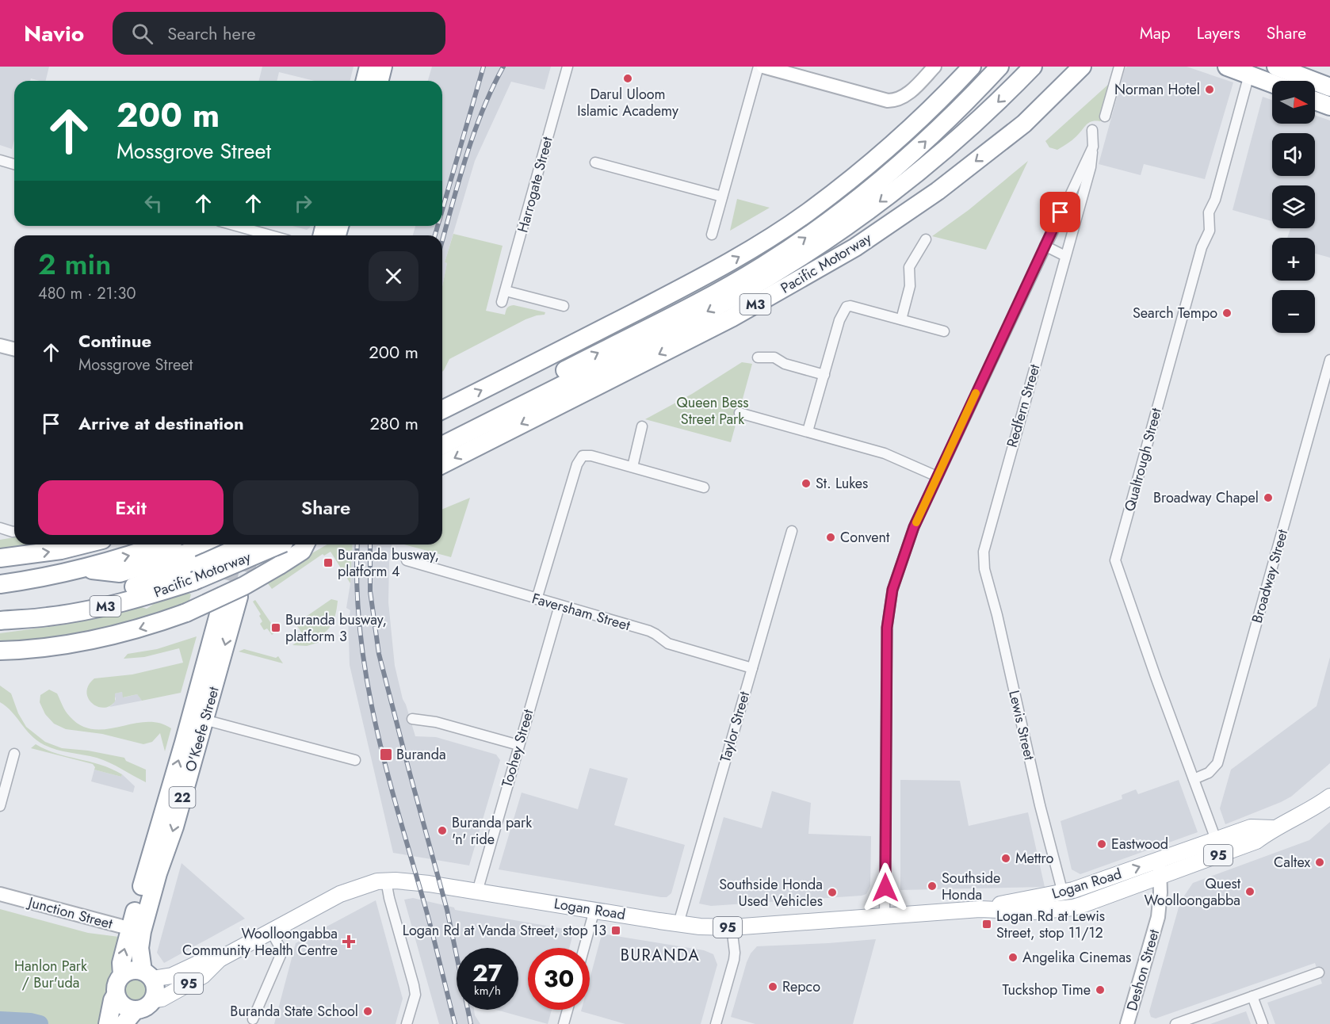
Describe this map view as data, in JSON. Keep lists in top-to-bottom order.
{
  "streets": {
    "highway": [
      "Pacific Motorway",
      "M3",
      "O'Keefe Street",
      "22",
      "95"
    ],
    "main road": ["Logan Road"],
    "street": [
      "Harrogate Street",
      "Redfern Street",
      "Qualtrough Street",
      "Broadway Street",
      "Faversham Street",
      "Lewis Street",
      "Taylor Street",
      "Toohey Street",
      "Junction Street",
      "Deshon Street"
    ]
  },
  "crossings": [
    ["Redfern Street", "Lewis Street"],
    ["Qualtrough Street", "Broadway Street"],
    ["Qualtrough Street", "Logan Road"],
    ["Faversham Street", "Taylor Street"],
    ["Faversham Street", "Toohey Street"],
    ["Lewis Street", "Logan Road"],
    ["Taylor Street", "Logan Road"],
    ["O'Keefe Street", "22"],
    ["O'Keefe Street", "95"],
    ["O'Keefe Street", "Logan Road"],
    ["O'Keefe Street", "Junction Street"],
    ["Toohey Street", "Logan Road"],
    ["22", "95"],
    ["22", "Logan Road"],
    ["95", "Logan Road"],
    ["Logan Road", "Deshon Street"]
  ],
  "districts": ["BURANDA"],
  "parks": ["Queen Bess Street Park", "Hanlon Park / Bur'uda"],
  "places": {
    "other": [
      "Darul Uloom Islamic Academy",
      "Norman Hotel",
      "Search Tempo",
      "St. Lukes",
      "Broadway Chapel",
      "Convent",
      "Buranda park 'n' ride",
      "Eastwood",
      "Mettro",
      "Caltex",
      "Southside Honda",
      "Quest Woolloongabba",
      "Southside Honda Used Vehicles",
      "Angelika Cinemas",
      "Repco",
      "Tuckshop Time",
      "Buranda State School"
    ],
    "transit": [
      "Buranda busway, platform 4",
      "Buranda busway, platform 3",
      "Buranda",
      "Logan Rd at Lewis Street, stop 11/12",
      "Logan Rd at Vanda Street, stop 13"
    ],
    "health": ["Woolloongabba Community Health Centre"]
  },
  "north": "right",
  "page": {
    "header": "Navio",
    "search": "Search here",
    "nav": ["Map", "Layers", "Share"],
    "map_buttons": ["+", "−"],
    "turn": ["200 m", "Mossgrove Street"],
    "heading": ["2 min", "480 m · 21:30"],
    "list": [
      {
        "name": "Continue",
        "note": "Mossgrove Street",
        "value": "200 m"
      },
      {
        "name": "Arrive at destination",
        "value": "280 m"
      }
    ],
    "buttons": ["Exit", "Share"],
    "speed": "27 km/h",
    "limit": "30"
  }
}
